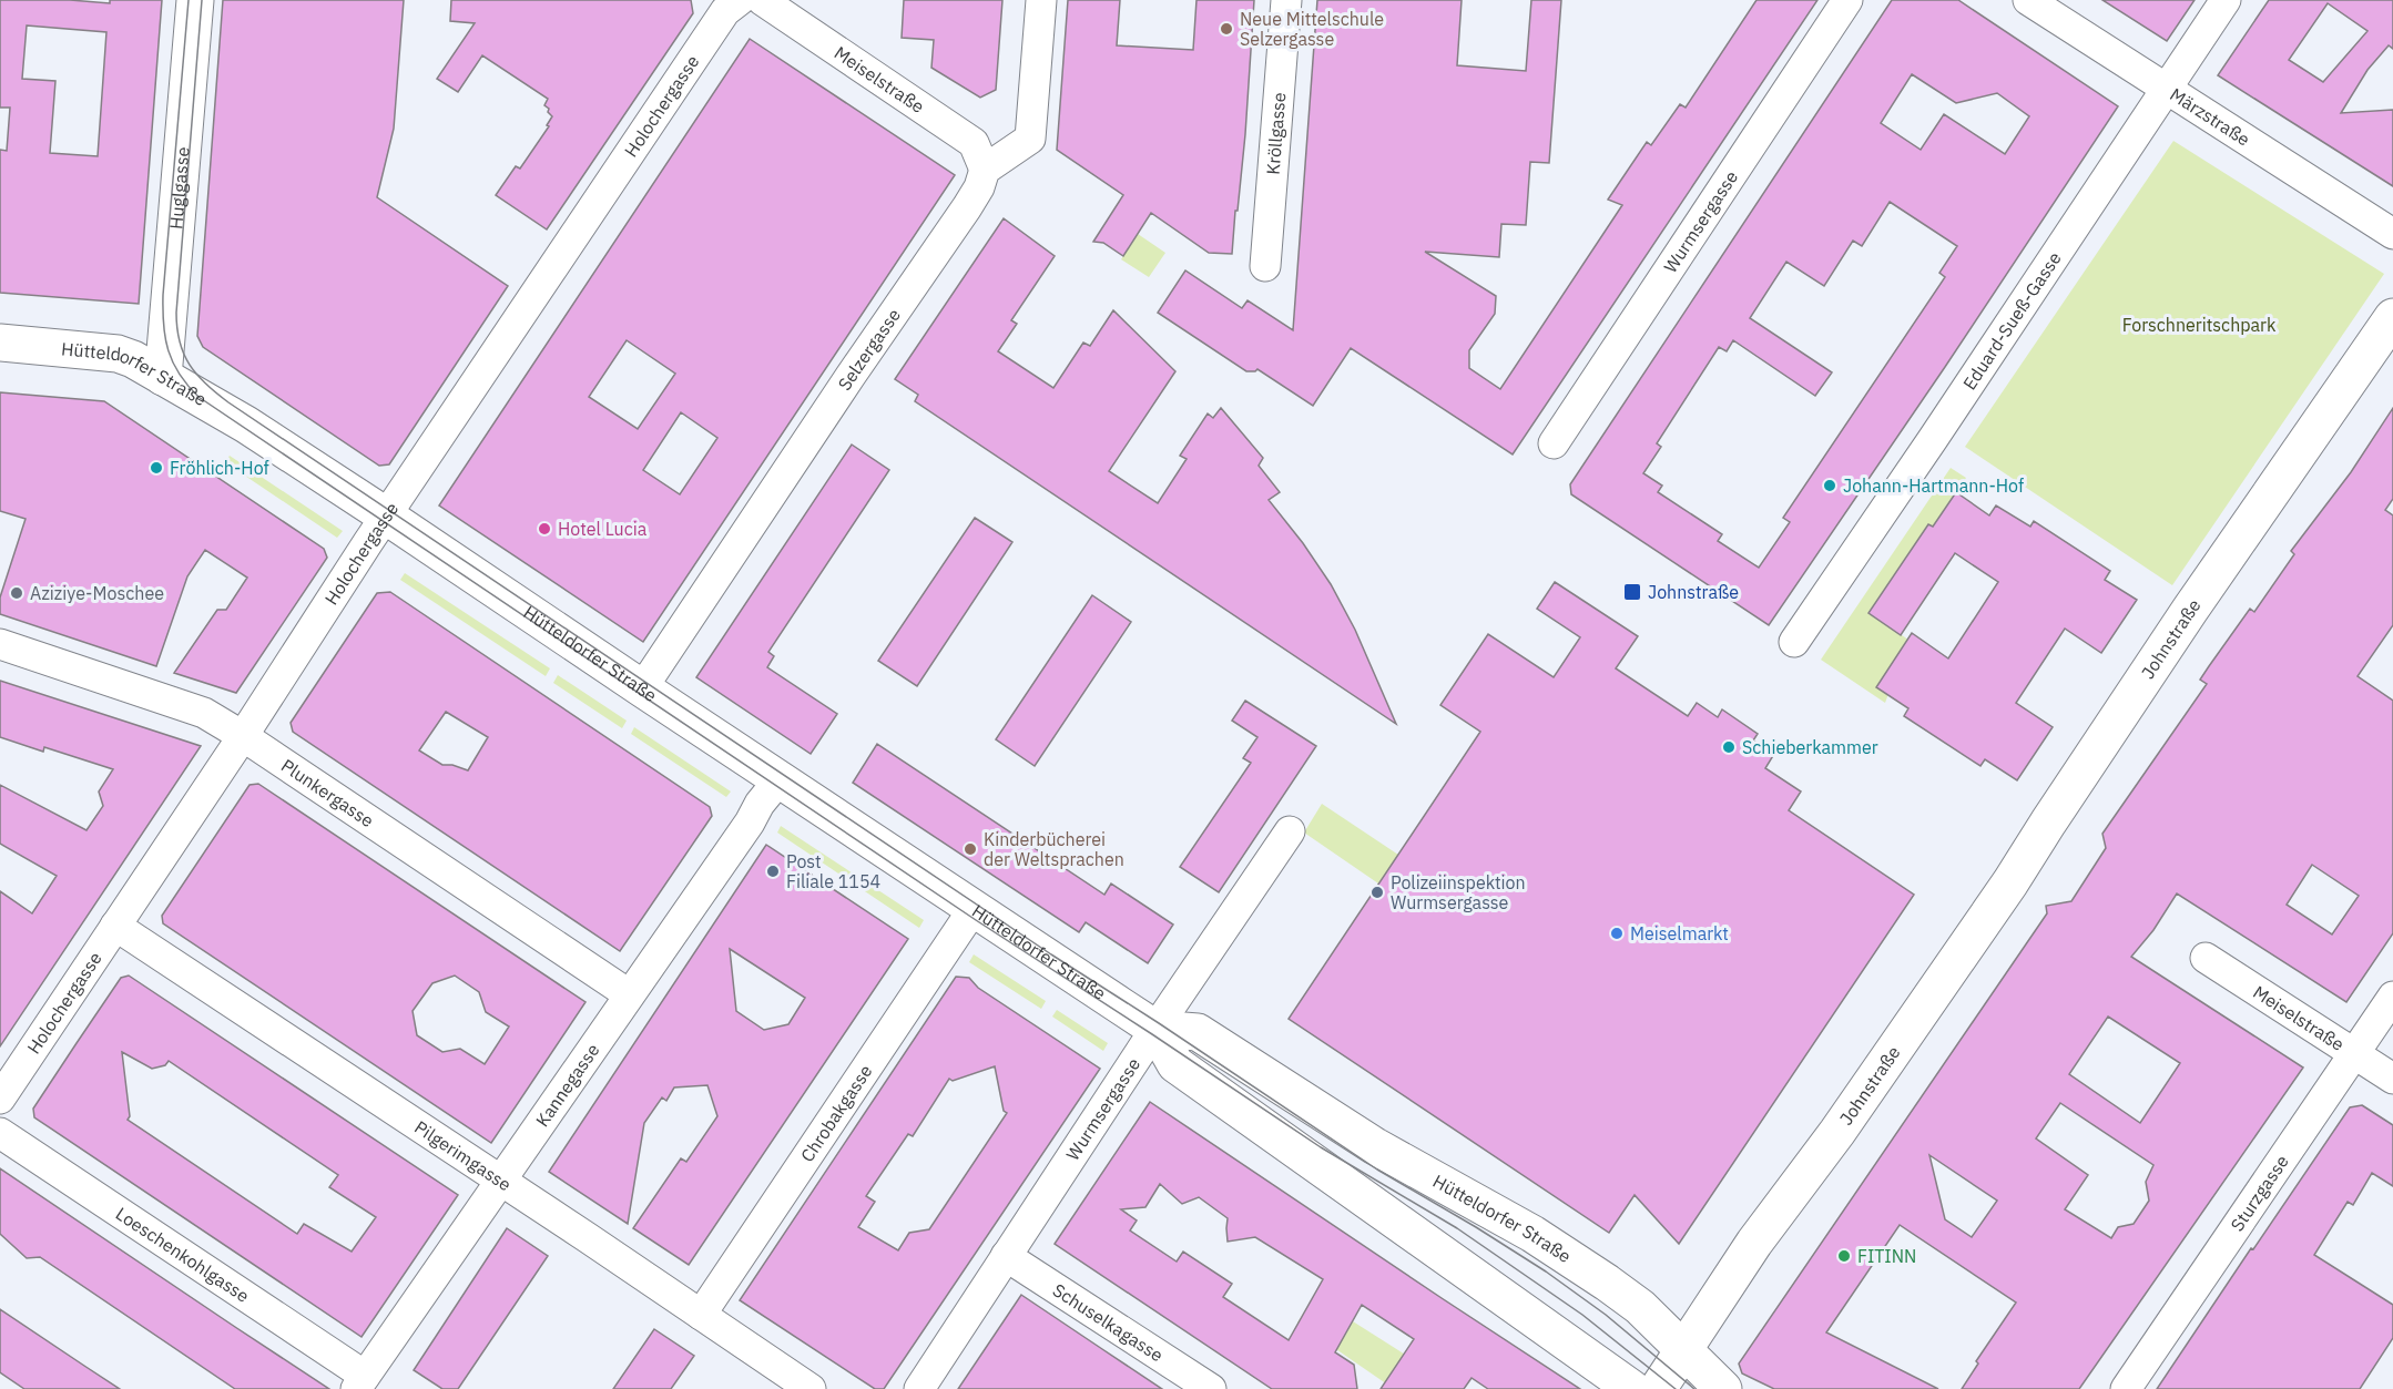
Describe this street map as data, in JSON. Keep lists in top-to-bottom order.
{
  "streets": {
    "main road": ["Huglgasse", "Hütteldorfer Straße", "Johnstraße"],
    "street": [
      "Meiselstraße",
      "Holochergasse",
      "Märzstraße",
      "Kröllgasse",
      "Wurmsergasse",
      "Eduard-Sueß-Gasse",
      "Selzergasse",
      "Plunkergasse",
      "Kannegasse",
      "Chrobakgasse",
      "Pilgerimgasse",
      "Sturzgasse",
      "Loeschenkohlgasse",
      "Schuselkagasse"
    ]
  },
  "crossings": [
    ["Meiselstraße", "Holochergasse"],
    ["Meiselstraße", "Selzergasse"],
    ["Meiselstraße", "Sturzgasse"],
    ["Holochergasse", "Hütteldorfer Straße"],
    ["Holochergasse", "Plunkergasse"],
    ["Holochergasse", "Pilgerimgasse"],
    ["Märzstraße", "Eduard-Sueß-Gasse"],
    ["Huglgasse", "Hütteldorfer Straße"],
    ["Wurmsergasse", "Hütteldorfer Straße"],
    ["Wurmsergasse", "Schuselkagasse"],
    ["Selzergasse", "Hütteldorfer Straße"],
    ["Hütteldorfer Straße", "Johnstraße"],
    ["Hütteldorfer Straße", "Kannegasse"],
    ["Hütteldorfer Straße", "Chrobakgasse"],
    ["Plunkergasse", "Kannegasse"],
    ["Kannegasse", "Pilgerimgasse"],
    ["Kannegasse", "Loeschenkohlgasse"],
    ["Chrobakgasse", "Pilgerimgasse"]
  ],
  "parks": ["Forschneritschpark"],
  "places": {
    "other": [
      "Neue Mittelschule Selzergasse",
      "Fröhlich-Hof",
      "Johann-Hartmann-Hof",
      "Hotel Lucia",
      "Aziziye-Moschee",
      "Schieberkammer",
      "Kinderbücherei der Weltsprachen",
      "Post Filiale 1154",
      "Polizeiinspektion Wurmsergasse",
      "Meiselmarkt",
      "FITINN"
    ],
    "transit": ["Johnstraße"]
  }
}
